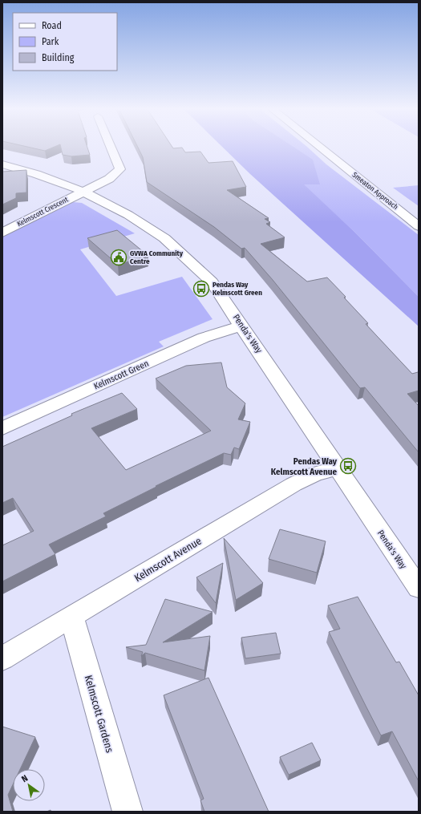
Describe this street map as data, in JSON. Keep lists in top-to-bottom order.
{
  "streets": {
    "street": [
      "Smeaton Approach",
      "Kelmscott Crescent",
      "Penda's Way",
      "Kelmscott Green",
      "Kelmscott Avenue",
      "Kelmscott Gardens"
    ]
  },
  "crossings": [
    ["Kelmscott Crescent", "Penda's Way"],
    ["Penda's Way", "Kelmscott Green"],
    ["Penda's Way", "Kelmscott Avenue"],
    ["Kelmscott Avenue", "Kelmscott Gardens"]
  ],
  "places": {
    "public building": ["GVWA Community Centre"],
    "bus stop": ["Pendas Way Kelmscott Green", "Pendas Way Kelmscott Avenue"]
  },
  "legend": ["Road", "Park", "Building"],
  "north": "top left"
}
